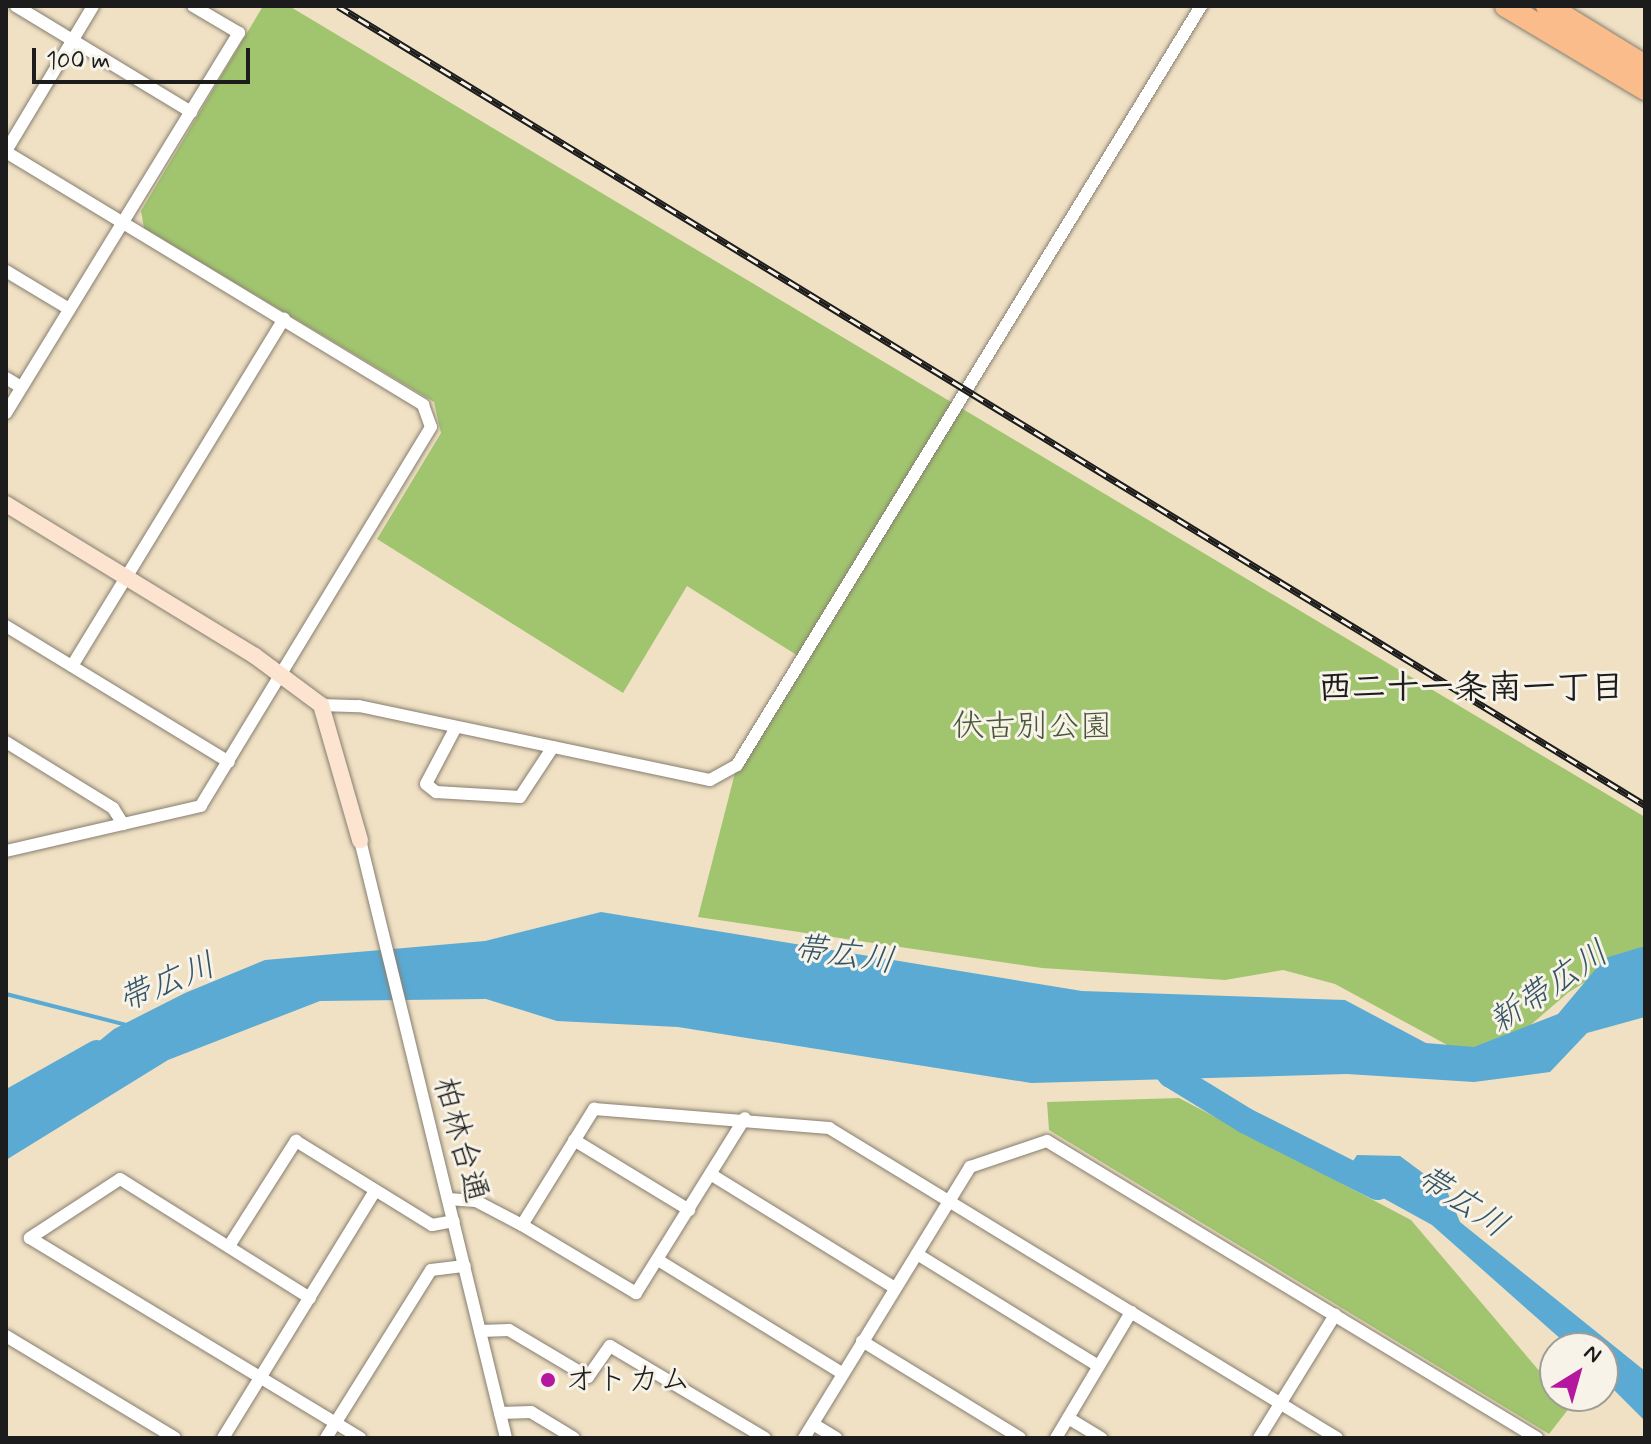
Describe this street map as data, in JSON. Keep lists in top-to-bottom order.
{
  "streets": {
    "street": ["柏林台通"]
  },
  "districts": ["西二十一条南一丁目"],
  "water": ["帯広川", "新帯広川"],
  "parks": ["伏古別公園"],
  "places": ["オトカム"],
  "scale_bar": "100 m",
  "north": "top right"
}
